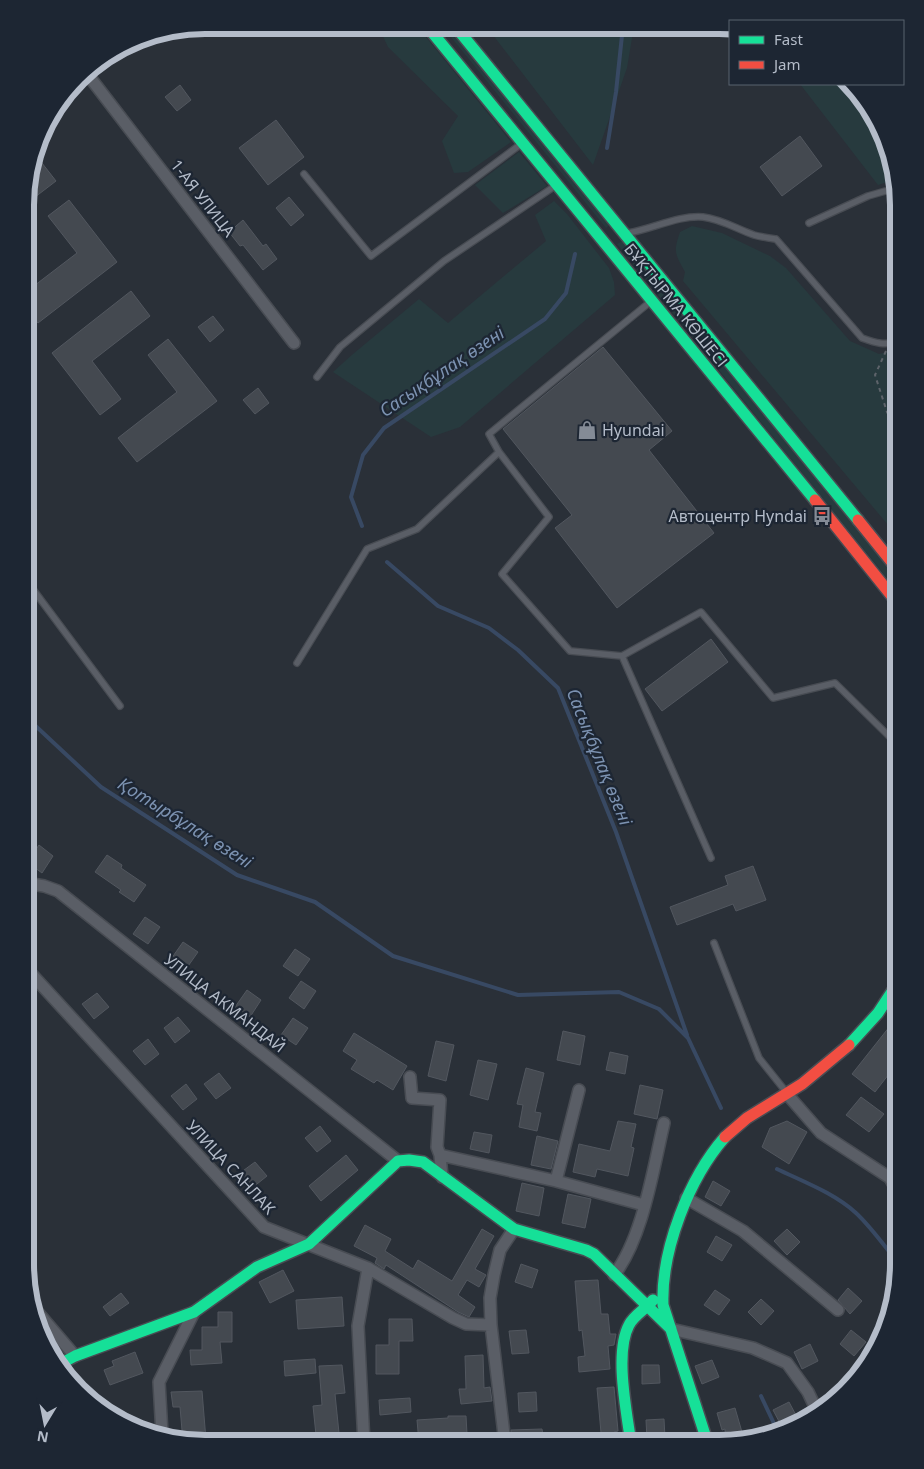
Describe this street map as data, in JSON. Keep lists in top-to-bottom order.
{
  "streets": {
    "main road": ["БҰҚТЫРМА КӨШЕСІ"],
    "street": ["1-АЯ УЛИЦА", "УЛИЦА АКМАНДАЙ", "УЛИЦА САНЛАК"]
  },
  "water": ["Сасықбұлақ өзені", "Қотырбұлақ өзені"],
  "places": {
    "shop": ["Hyundai"],
    "bus stop": ["Автоцентр Hyndai"]
  },
  "legend": ["Fast", "Jam"],
  "north": "bottom"
}
